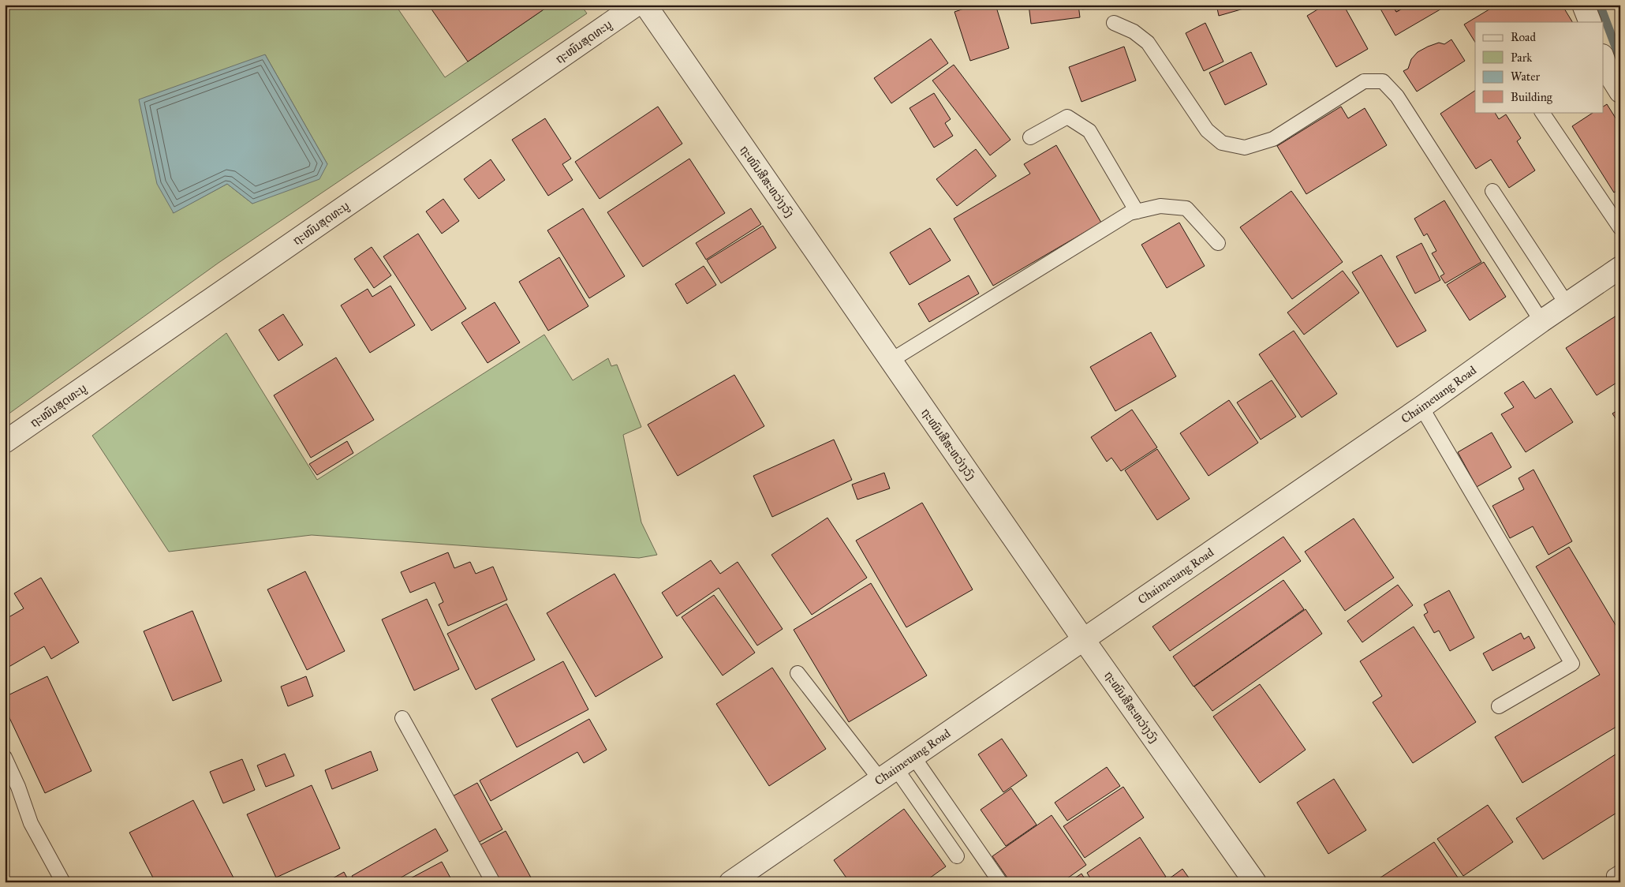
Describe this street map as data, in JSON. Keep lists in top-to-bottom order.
{
  "streets": {
    "street": ["ຖະໜົນສຸດທະນູ", "ຖະໜົນສີສະຫວ່າງວົງ", "Chaimeuang Road"]
  },
  "crossings": [
    ["ຖະໜົນສີສະຫວ່າງວົງ", "Chaimeuang Road"]
  ],
  "legend": [
    "Road",
    "Park",
    "Water",
    "Building"
  ]
}
